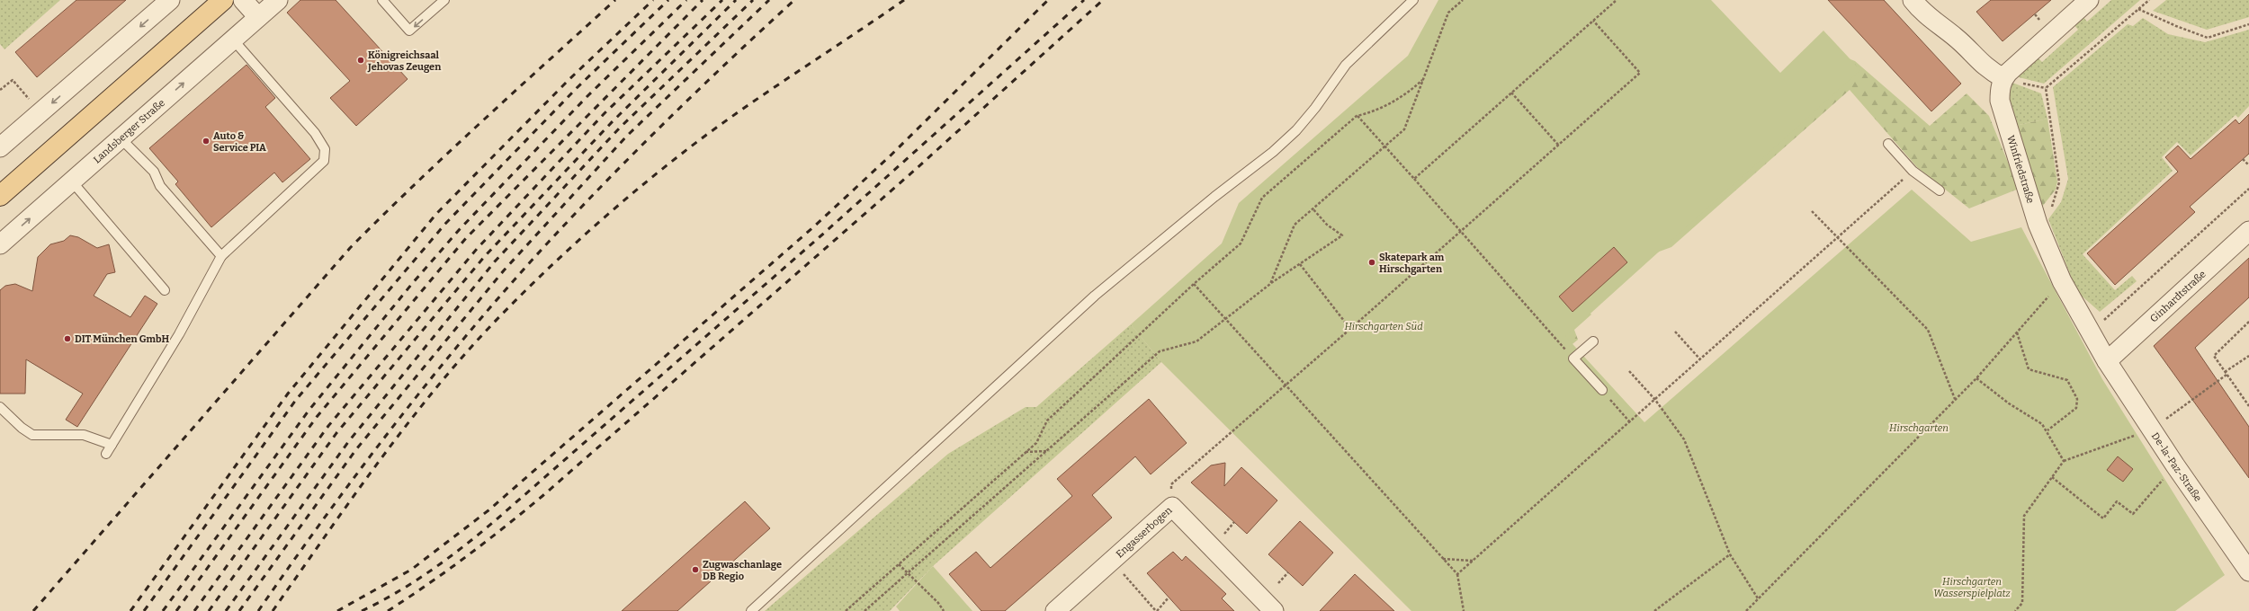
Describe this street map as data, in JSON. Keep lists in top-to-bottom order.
{
  "streets": {
    "street": [
      "Landsberger Straße",
      "Winfriedstraße",
      "Ginhardtstraße",
      "De-la-Paz-Straße",
      "Engasserbogen"
    ]
  },
  "crossings": [
    ["Winfriedstraße", "Ginhardtstraße"],
    ["Winfriedstraße", "De-la-Paz-Straße"],
    ["Ginhardtstraße", "De-la-Paz-Straße"]
  ],
  "parks": ["Hirschgarten Süd", "Hirschgarten", "Hirschgarten Wasserspielplatz"],
  "places": [
    "Königreichsaal Jehovas Zeugen",
    "Auto & Service PIA",
    "Skatepark am Hirschgarten",
    "DIT München GmbH",
    "Zugwaschanlage DB Regio"
  ]
}
